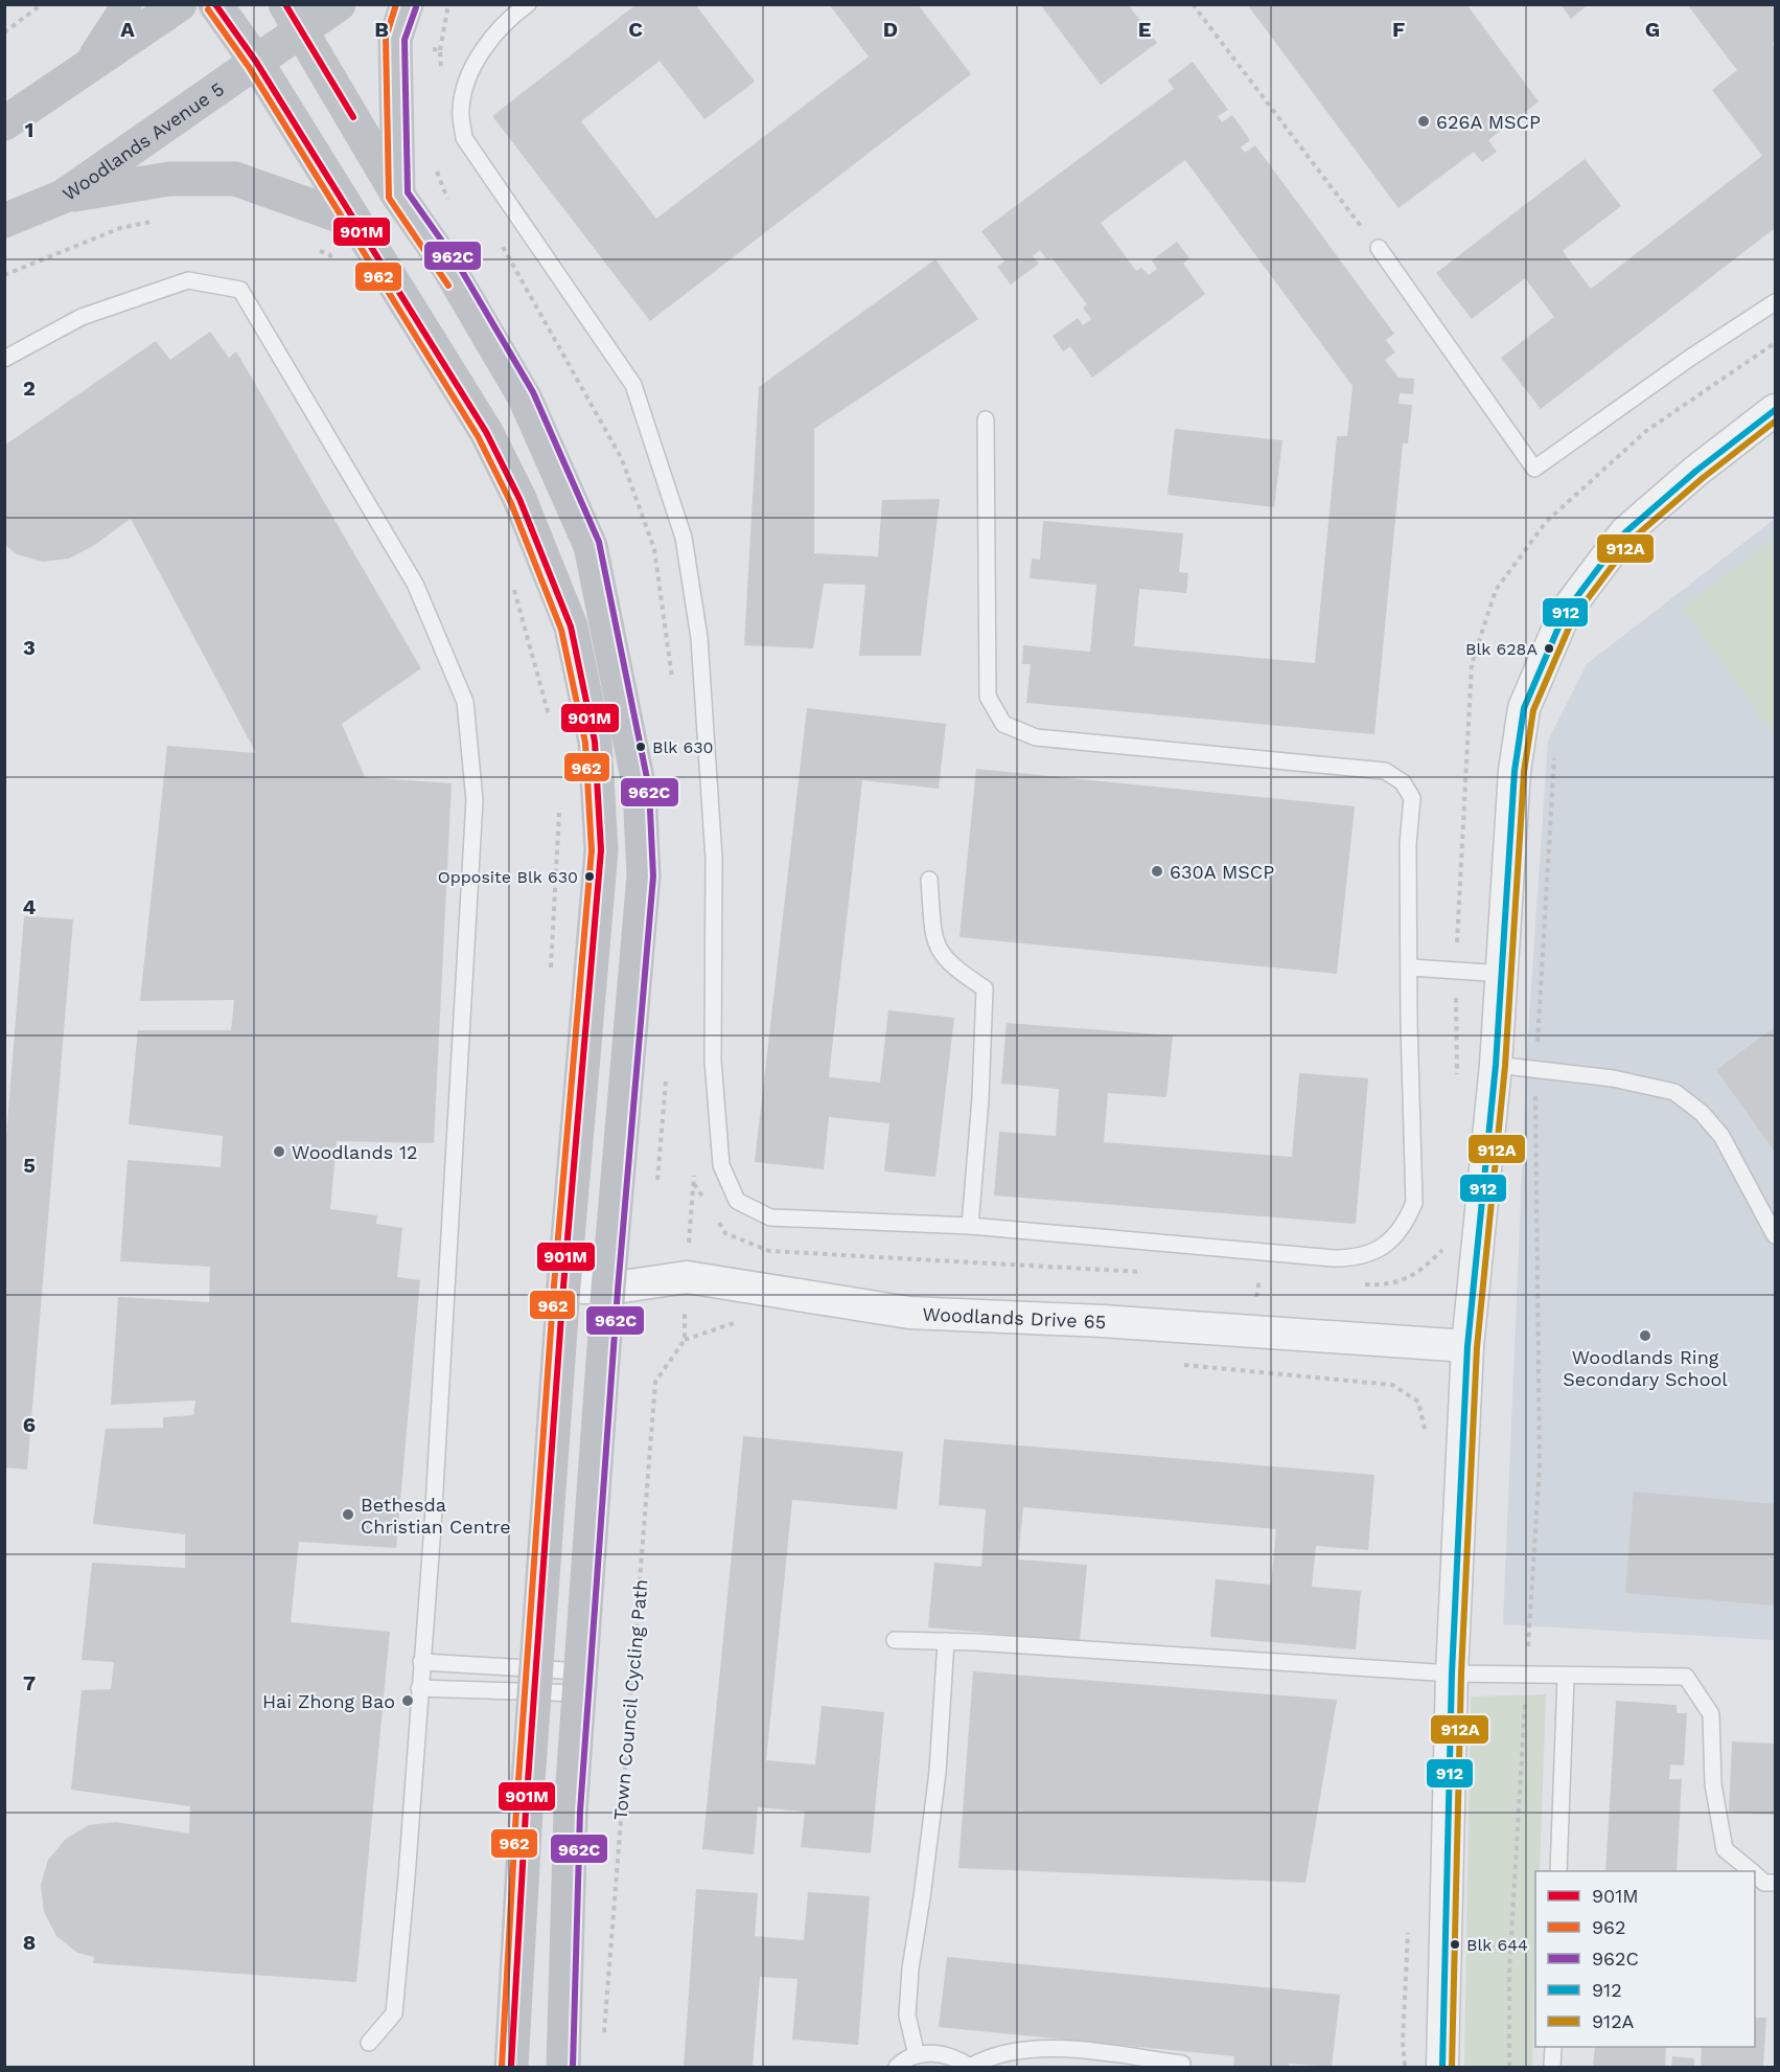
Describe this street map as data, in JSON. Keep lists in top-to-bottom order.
{
  "streets": {
    "street": ["Woodlands Avenue 5", "Woodlands Drive 65"],
    "path": ["Town Council Cycling Path"]
  },
  "places": [
    "626A MSCP",
    "Blk 628A",
    "Blk 630",
    "630A MSCP",
    "Opposite Blk 630",
    "Woodlands 12",
    "Woodlands Ring Secondary School",
    "Bethesda Christian Centre",
    "Hai Zhong Bao",
    "Blk 644"
  ],
  "lines": [
    "transit line 901M",
    "transit line 962",
    "transit line 962C",
    "transit line 912",
    "transit line 912A"
  ],
  "legend": [
    "901M",
    "962",
    "962C",
    "912",
    "912A"
  ],
  "grid": {
    "columns": [
      "A",
      "B",
      "C",
      "D",
      "E",
      "F",
      "G"
    ],
    "rows": [
      "1",
      "2",
      "3",
      "4",
      "5",
      "6",
      "7",
      "8"
    ]
  }
}
